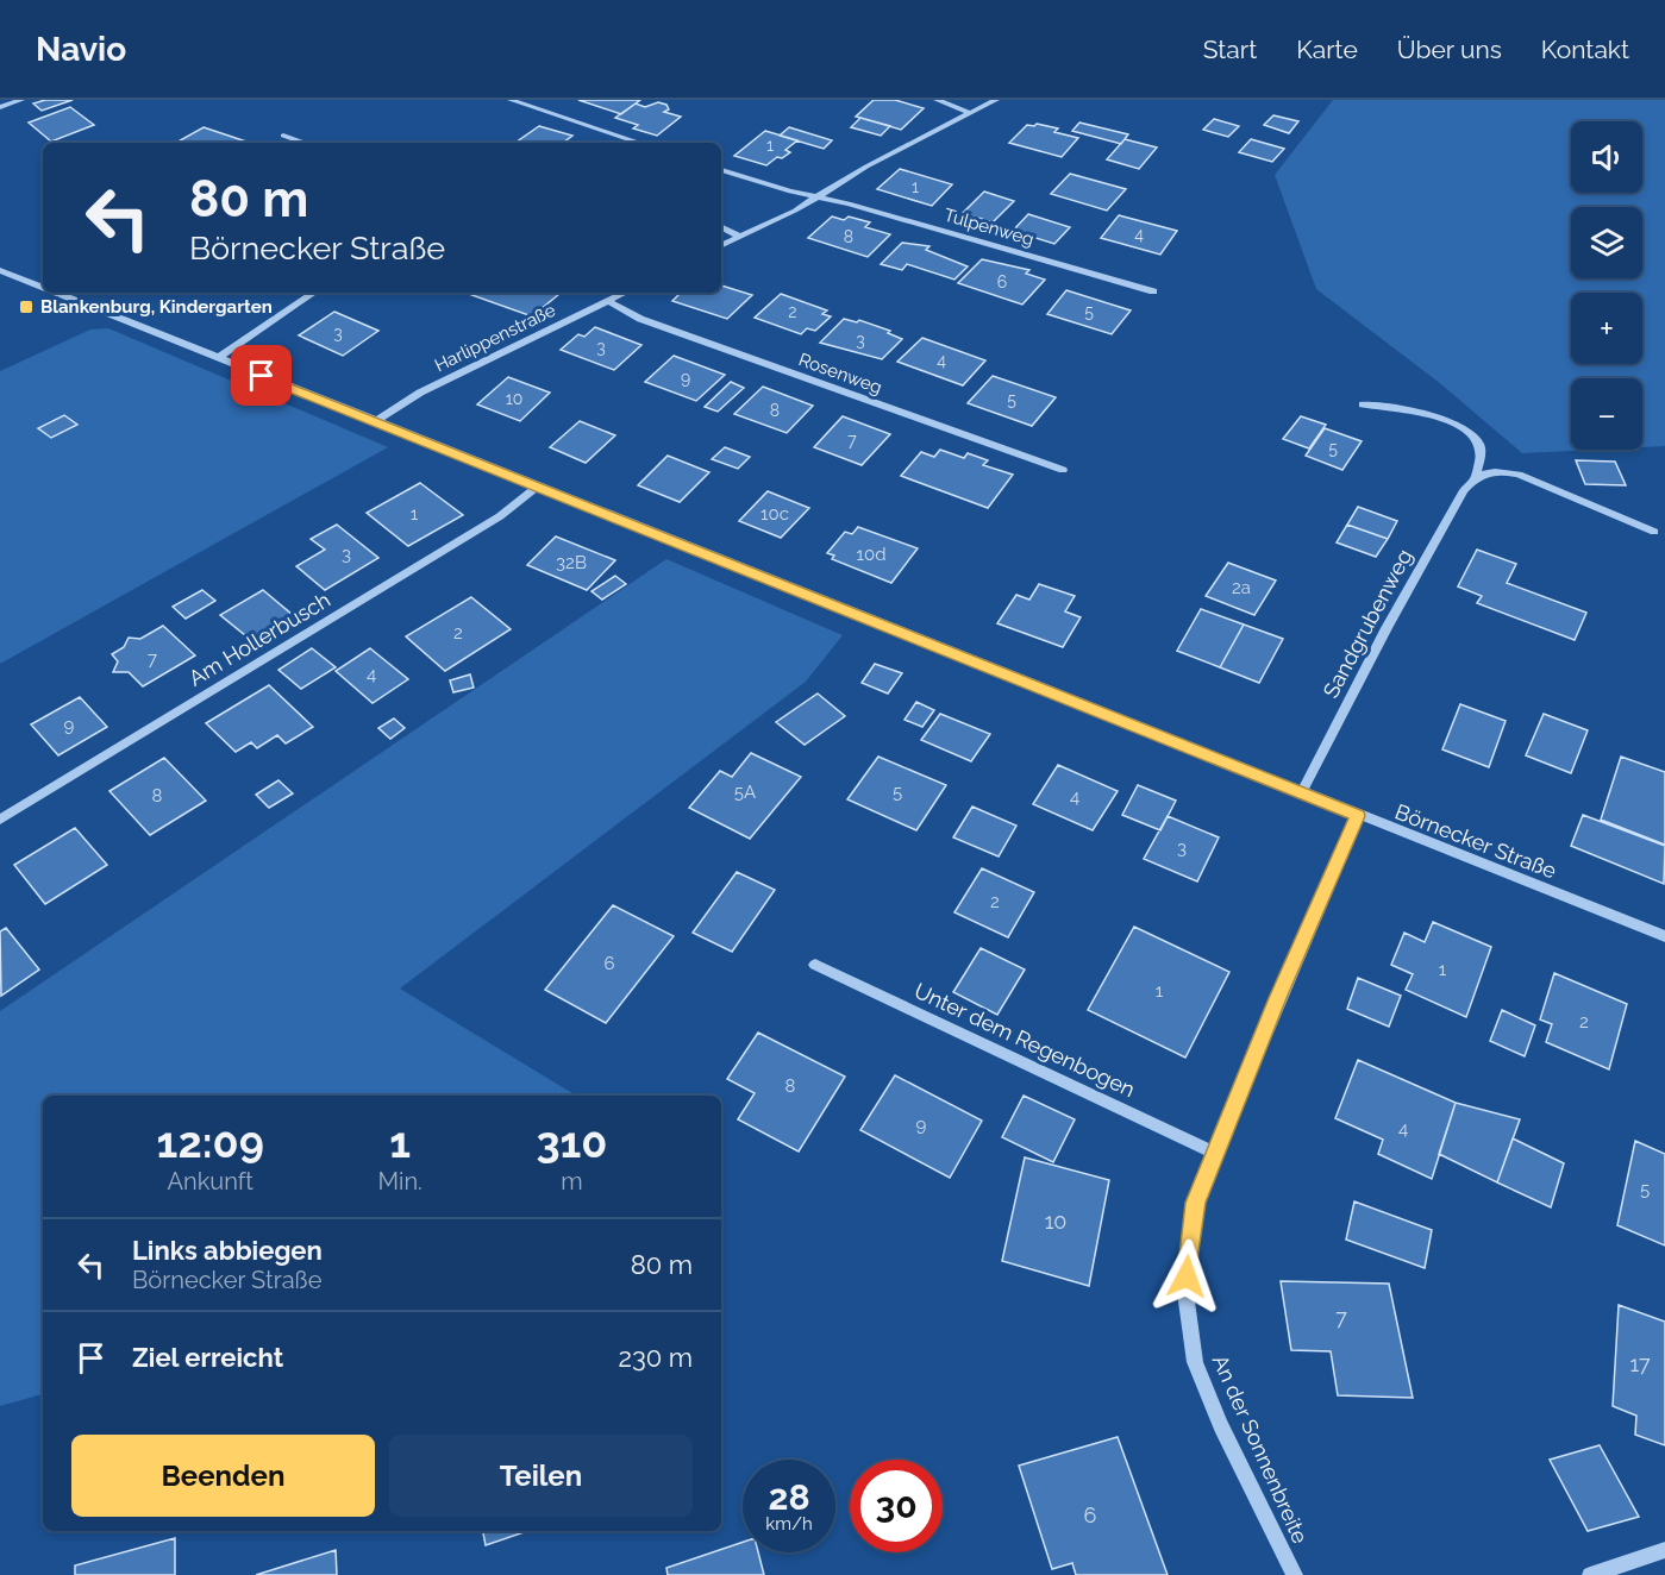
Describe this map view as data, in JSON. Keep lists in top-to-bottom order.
{
  "streets": {
    "street": [
      "Tulpenweg",
      "Harlippenstraße",
      "Rosenweg",
      "Sandgrubenweg",
      "Am Hollerbusch",
      "Börnecker Straße",
      "Unter dem Regenbogen",
      "An der Sonnenbreite"
    ]
  },
  "crossings": [
    ["Harlippenstraße", "Rosenweg"],
    ["Harlippenstraße", "Börnecker Straße"],
    ["Sandgrubenweg", "Börnecker Straße"],
    ["Am Hollerbusch", "Börnecker Straße"],
    ["Börnecker Straße", "An der Sonnenbreite"],
    ["Unter dem Regenbogen", "An der Sonnenbreite"]
  ],
  "places": {
    "transit": ["Blankenburg, Kindergarten"]
  },
  "house_numbers": [
    "1",
    "1",
    "4",
    "8",
    "6",
    "2",
    "5",
    "3",
    "3",
    "3",
    "4",
    "9",
    "10",
    "5",
    "8",
    "7",
    "5",
    "1",
    "10c",
    "3",
    "10d",
    "32B",
    "2a",
    "2",
    "7",
    "4",
    "9",
    "5A",
    "5",
    "8",
    "4",
    "3",
    "2",
    "6",
    "1",
    "1",
    "2",
    "8",
    "9",
    "4",
    "5",
    "10",
    "7",
    "17",
    "6"
  ],
  "page": {
    "header": "Navio",
    "nav": [
      "Start",
      "Karte",
      "Über uns",
      "Kontakt"
    ],
    "map_buttons": ["+", "−"],
    "turn": ["80 m", "Börnecker Straße"],
    "eta": [
      "12:09",
      "Ankunft",
      "1",
      "Min.",
      "310",
      "m"
    ],
    "list": [
      {
        "name": "Links abbiegen",
        "note": "Börnecker Straße",
        "value": "80 m"
      },
      {
        "name": "Ziel erreicht",
        "value": "230 m"
      }
    ],
    "buttons": ["Beenden", "Teilen"],
    "speed": "28 km/h",
    "limit": "30"
  }
}
